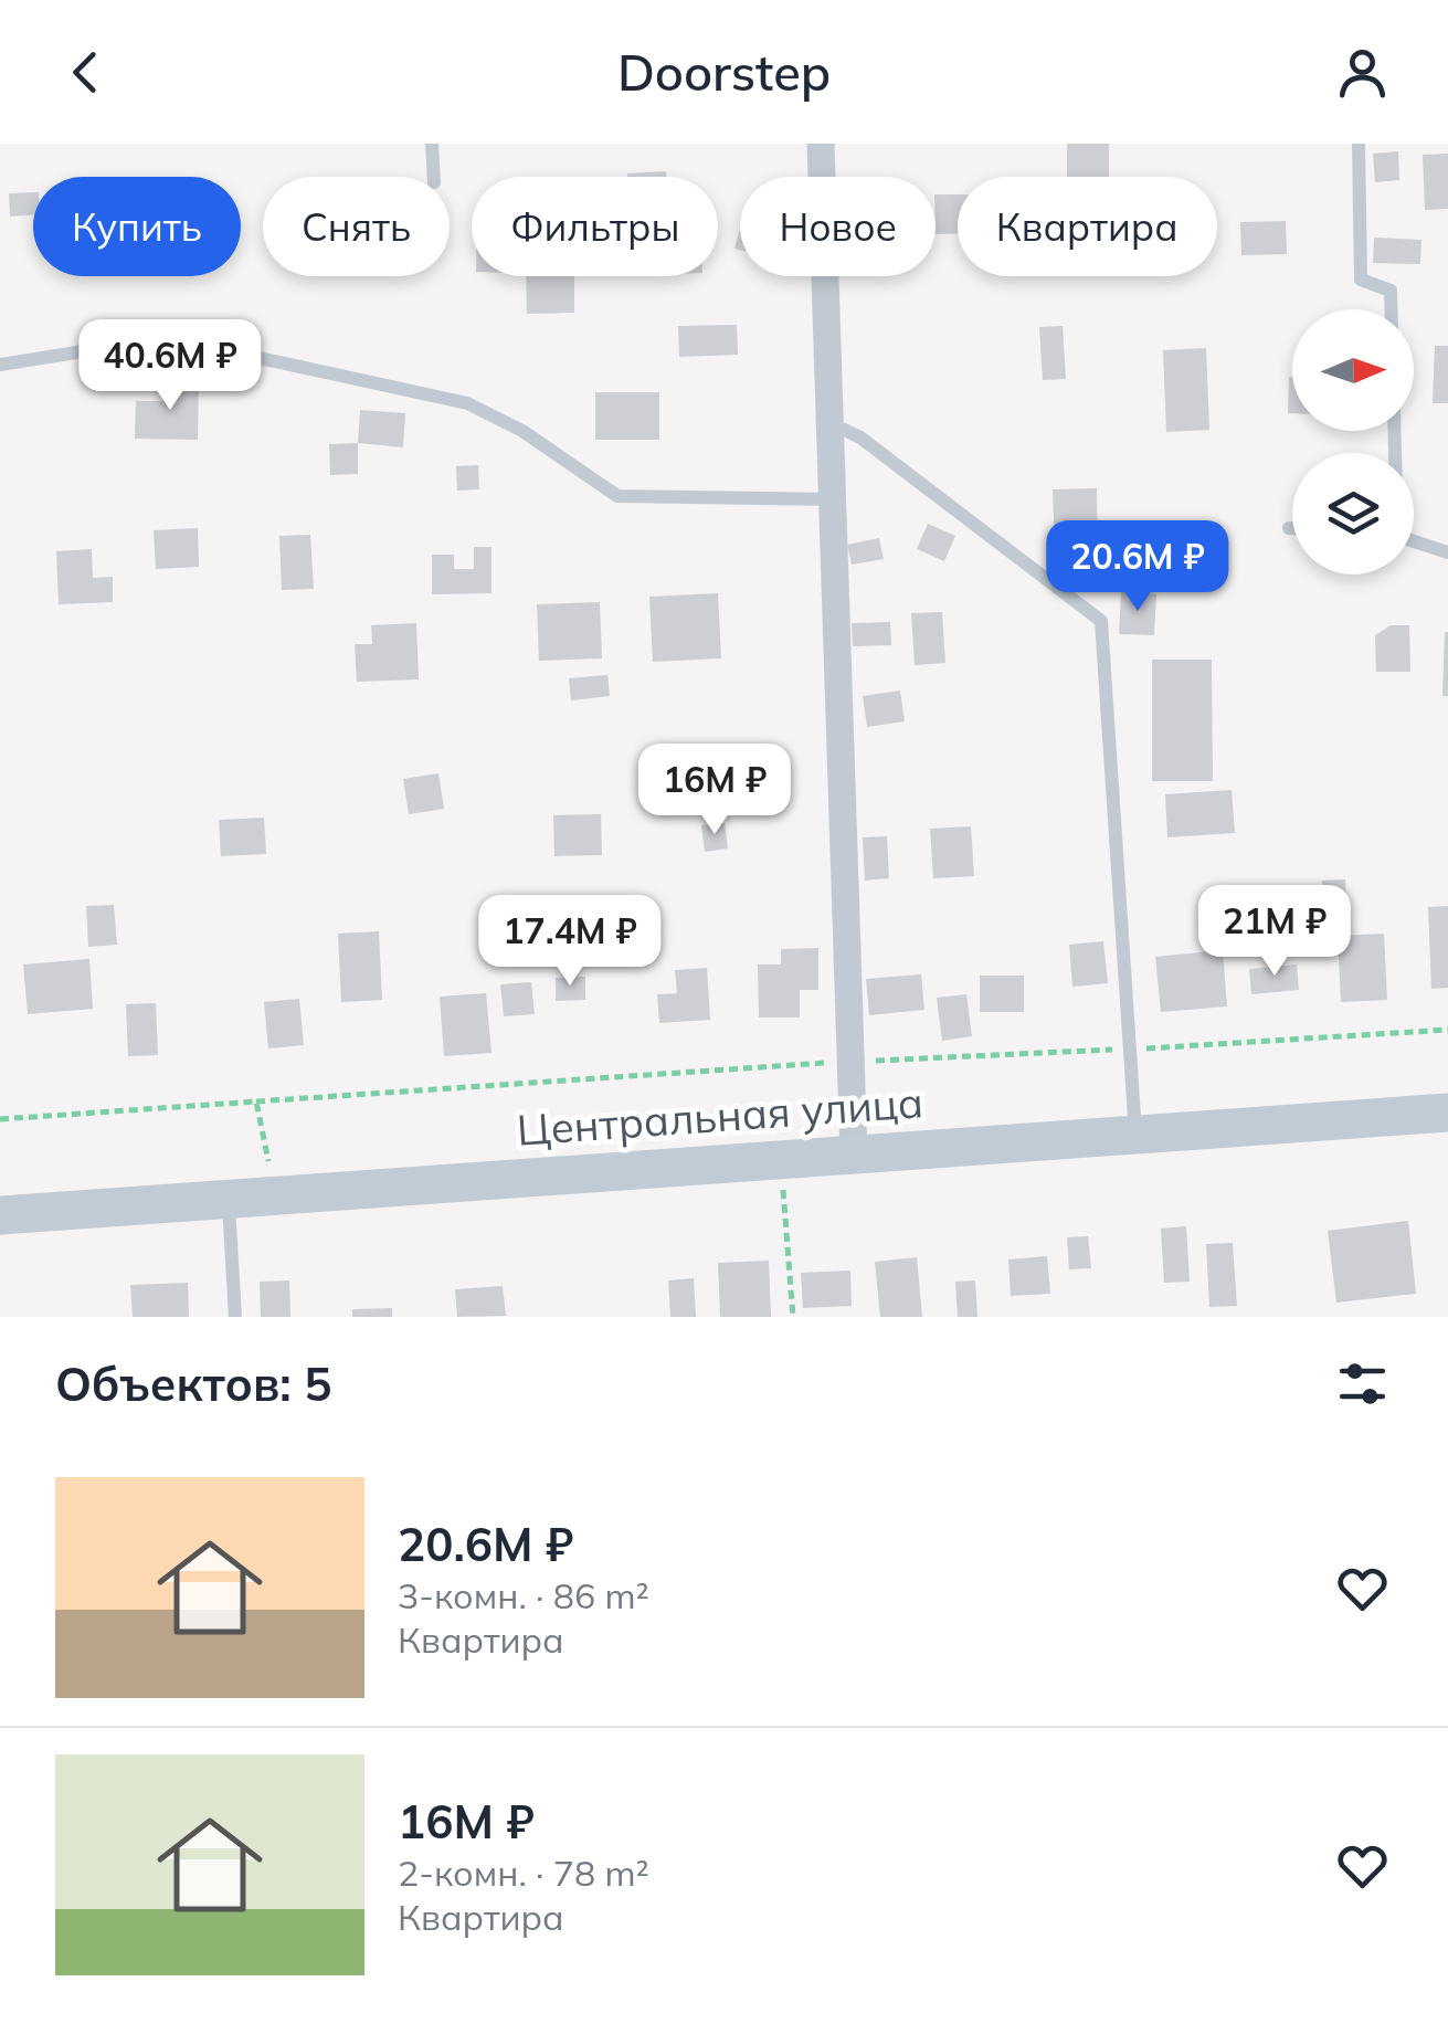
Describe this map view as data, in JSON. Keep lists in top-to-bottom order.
{
  "streets": {
    "main road": ["Центральная улица"]
  },
  "north": "right",
  "page": {
    "header": "Doorstep",
    "chip": [
      "Купить",
      "Снять",
      "Фильтры",
      "Новое",
      "Квартира"
    ],
    "price": [
      "40.6M ₽",
      "20.6M ₽",
      "16M ₽",
      "21M ₽",
      "17.4M ₽"
    ],
    "heading": "Объектов: 5",
    "list": [
      {
        "name": "20.6M ₽",
        "note": "3-комн. · 86 m² · Квартира"
      },
      {
        "name": "16M ₽",
        "note": "2-комн. · 78 m² · Квартира"
      }
    ]
  }
}
